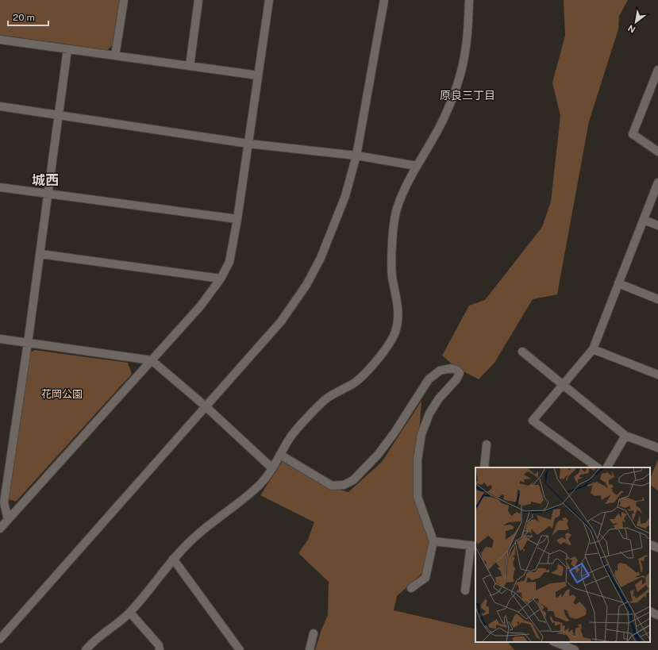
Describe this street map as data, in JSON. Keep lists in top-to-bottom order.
{
  "districts": ["原良三丁目", "城西"],
  "parks": ["花岡公園"],
  "scale_bar": "20 m",
  "north": "bottom left"
}
